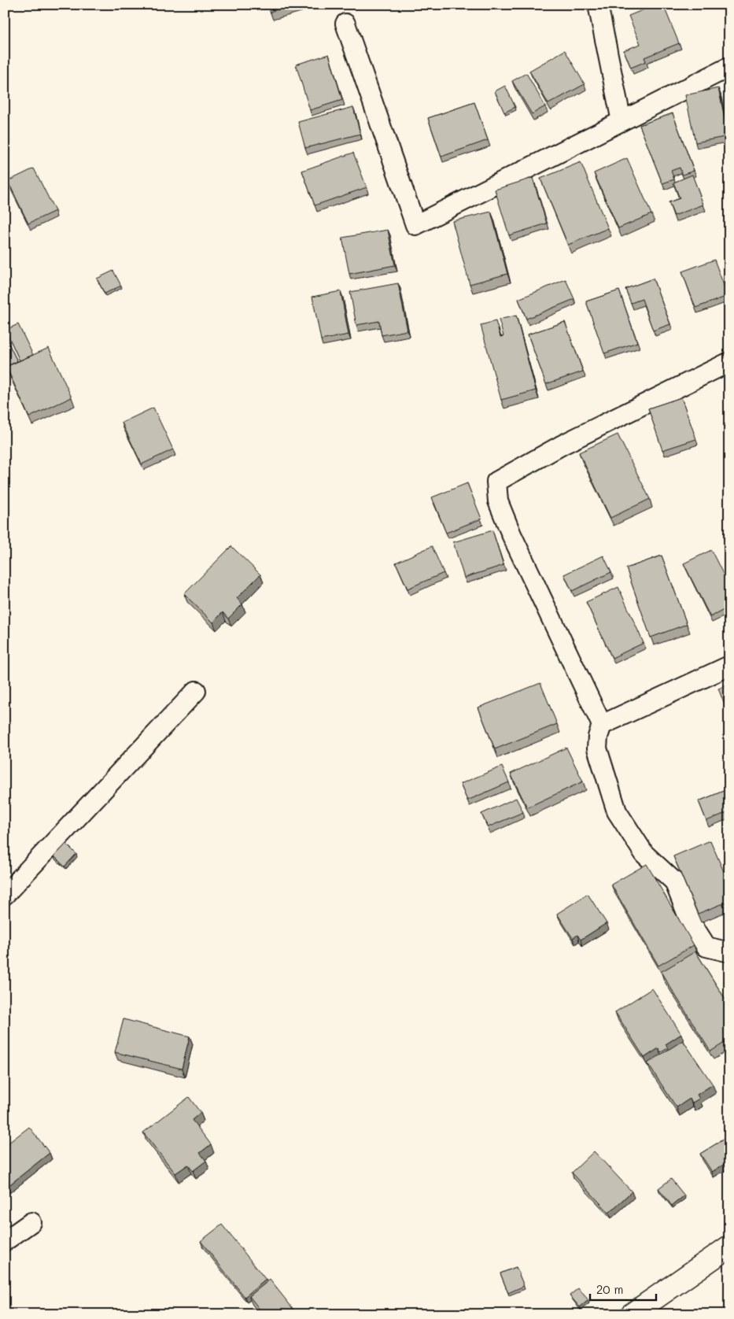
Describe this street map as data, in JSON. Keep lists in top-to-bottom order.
{
  "scale_bar": "20 m"
}
